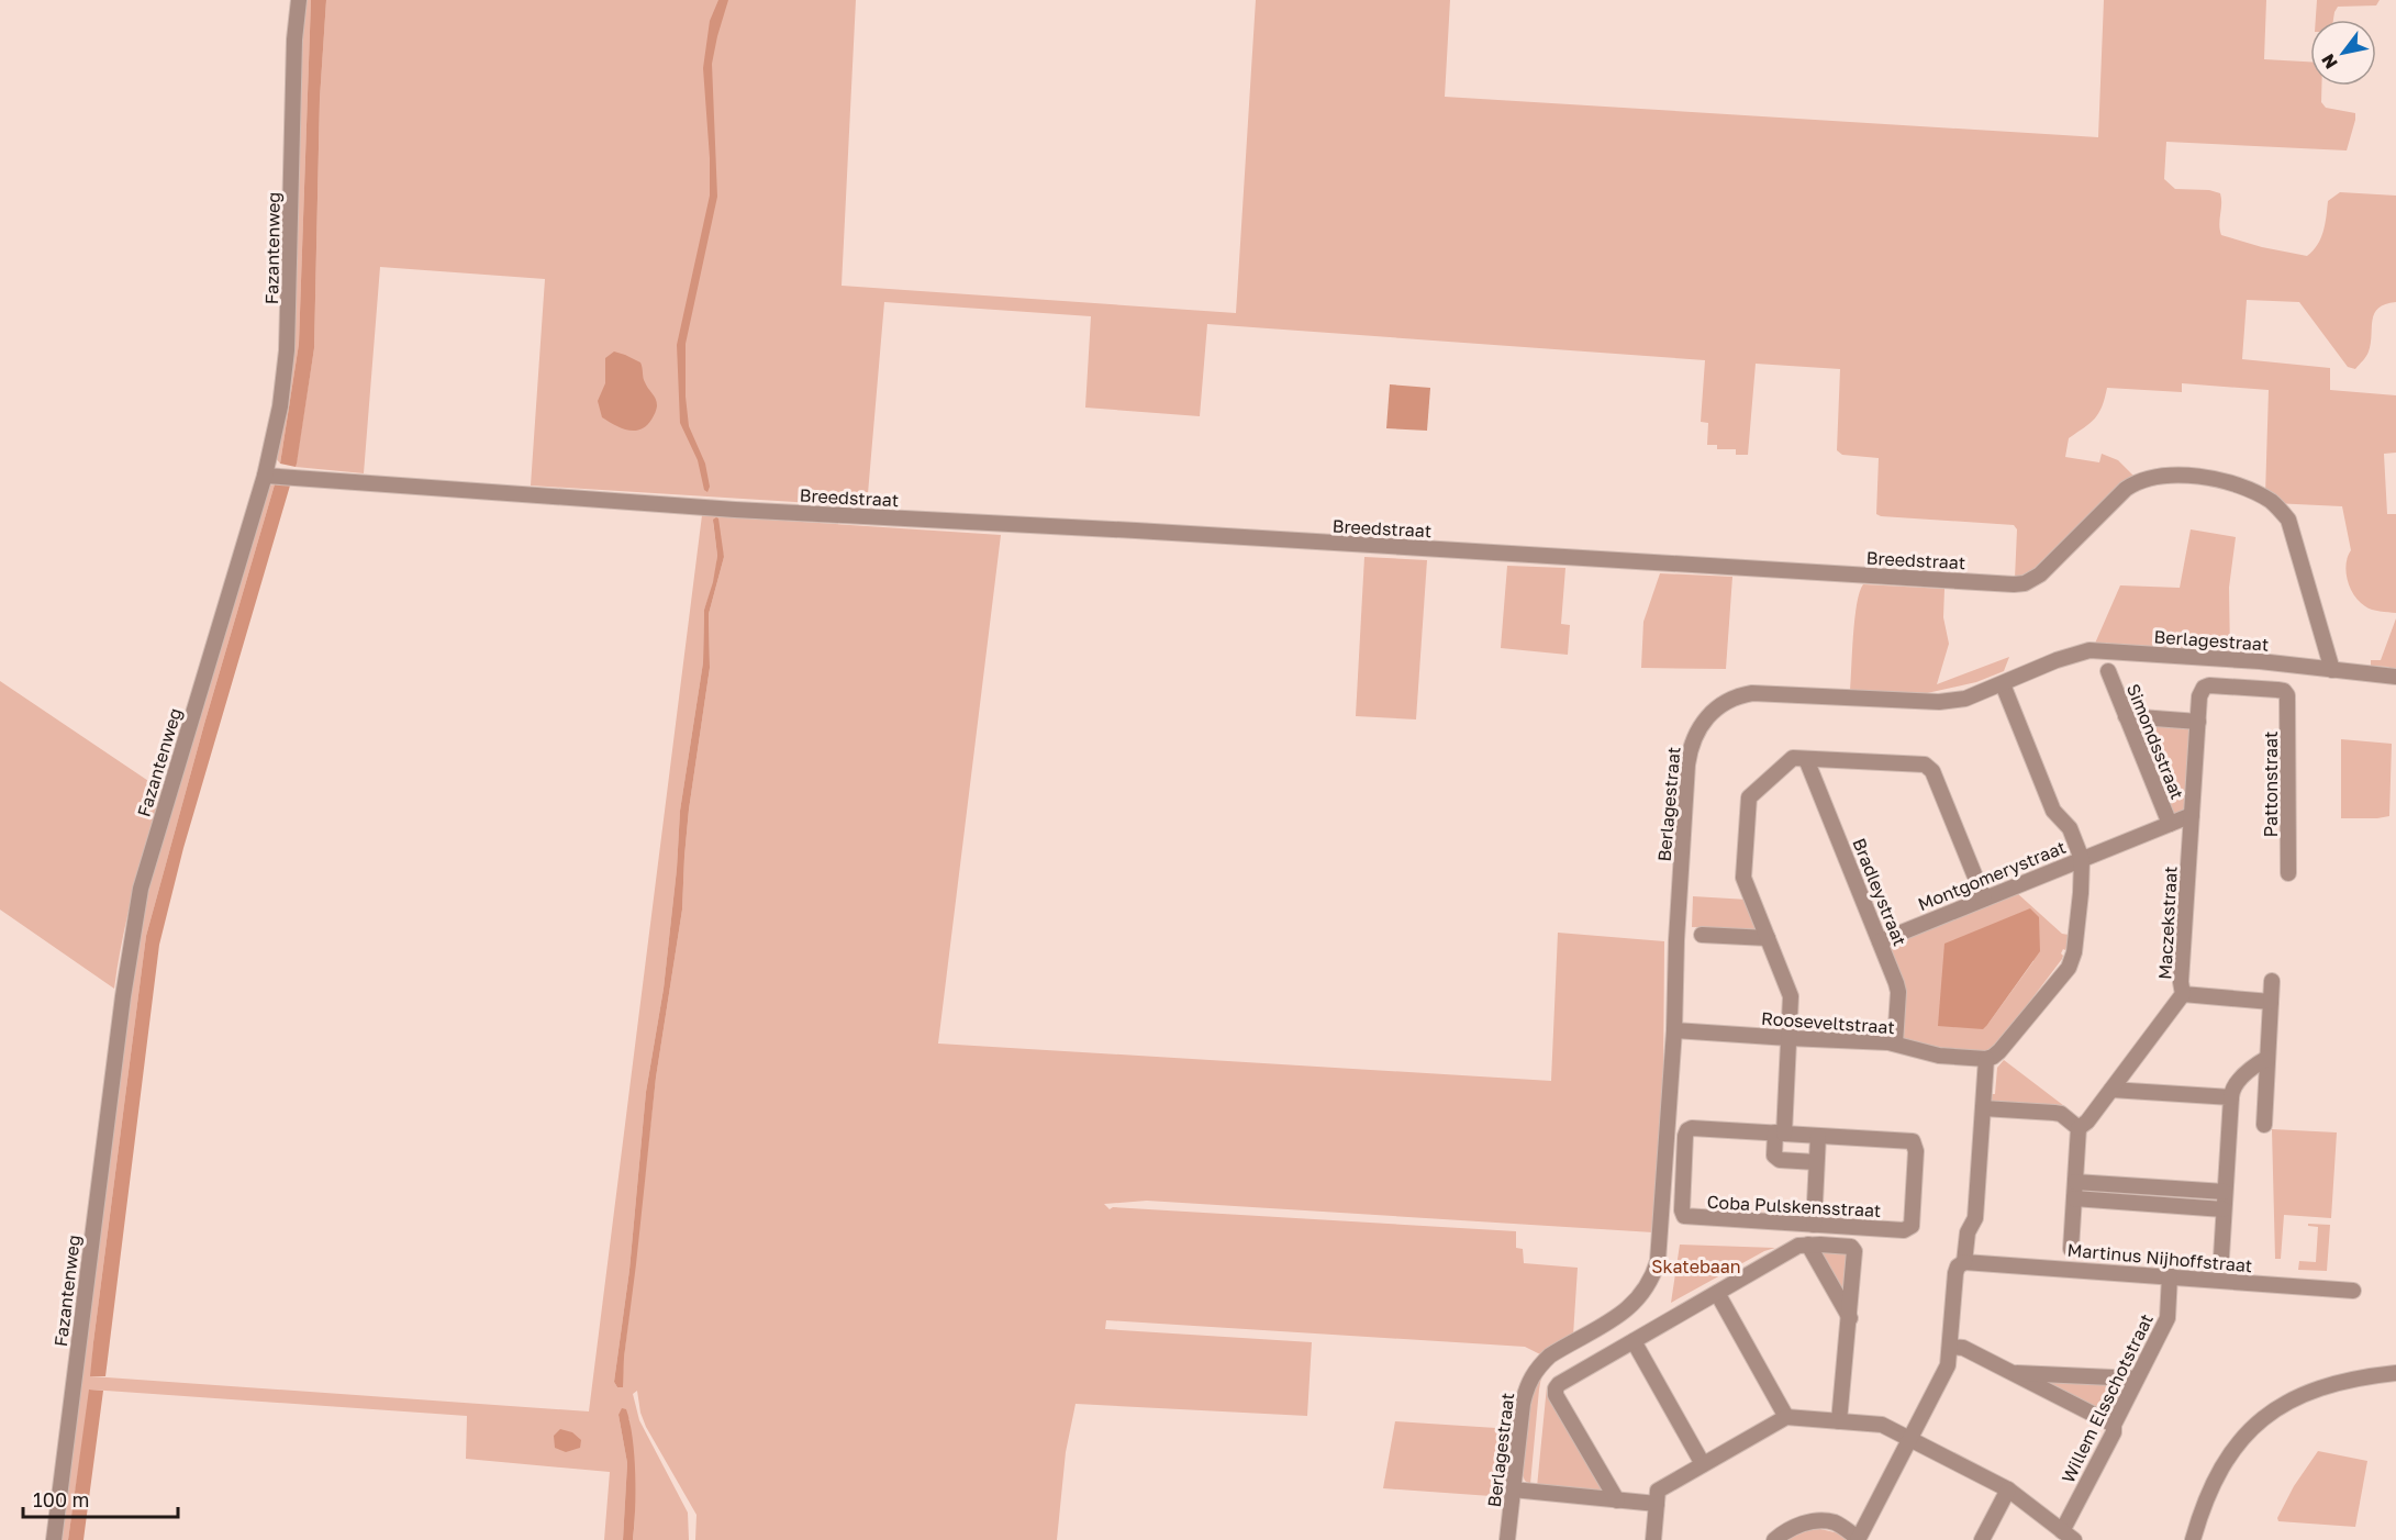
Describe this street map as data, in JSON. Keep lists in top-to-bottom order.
{
  "streets": {
    "street": [
      "Fazantenweg",
      "Breedstraat",
      "Berlagestraat",
      "Simondsstraat",
      "Pattonstraat",
      "Montgomerystraat",
      "Bradleystraat",
      "Maczekstraat",
      "Rooseveltstraat",
      "Coba Pulskensstraat",
      "Martinus Nijhoffstraat",
      "Willem Elsschotstraat"
    ]
  },
  "crossings": [
    ["Fazantenweg", "Breedstraat"],
    ["Breedstraat", "Berlagestraat"],
    ["Berlagestraat", "Rooseveltstraat"],
    ["Simondsstraat", "Montgomerystraat"],
    ["Simondsstraat", "Maczekstraat"],
    ["Pattonstraat", "Maczekstraat"],
    ["Montgomerystraat", "Bradleystraat"],
    ["Bradleystraat", "Rooseveltstraat"],
    ["Martinus Nijhoffstraat", "Willem Elsschotstraat"]
  ],
  "parks": ["Skatebaan"],
  "scale_bar": "100 m",
  "north": "bottom left"
}
